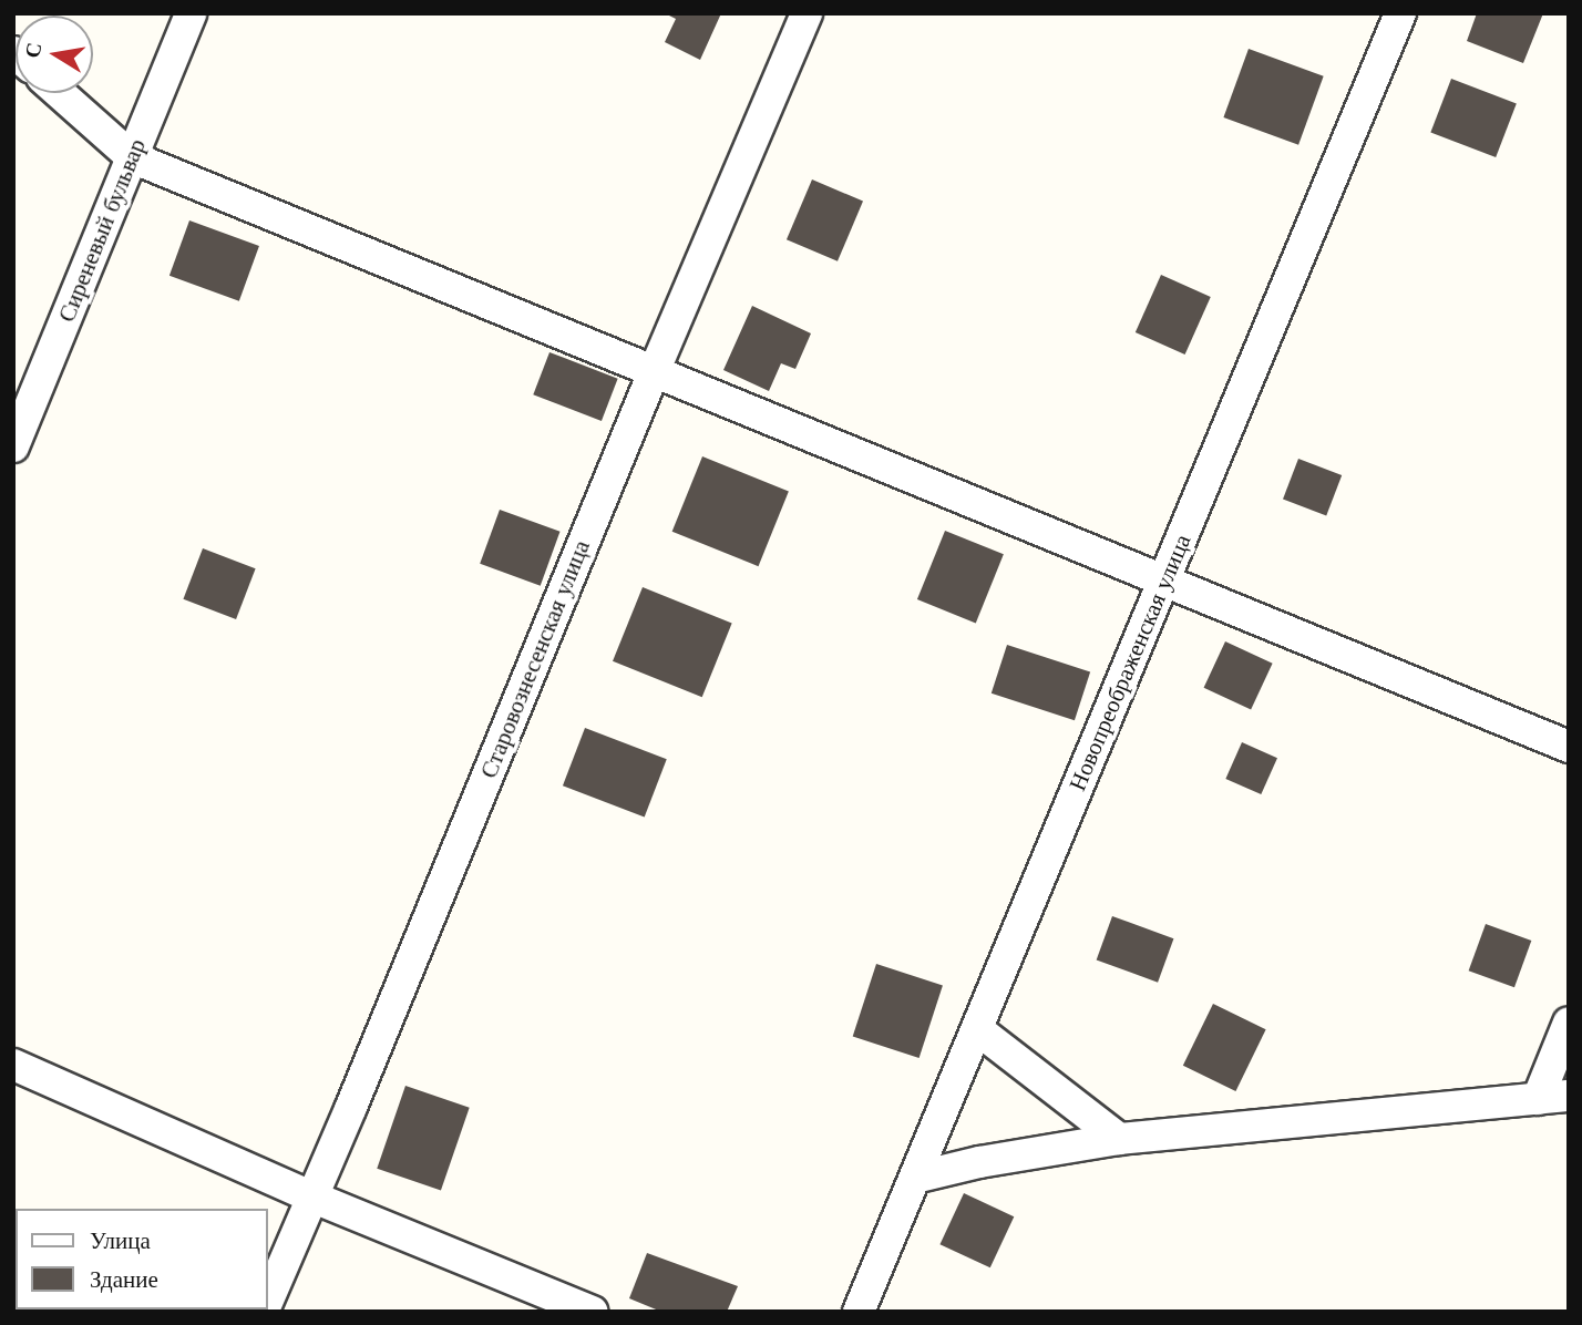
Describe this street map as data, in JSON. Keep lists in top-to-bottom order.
{
  "streets": {
    "street": ["Сиреневый бульвар", "Старовознесенская улица", "Новопреображенская улица"]
  },
  "legend": ["Улица", "Здание"],
  "north": "left"
}
